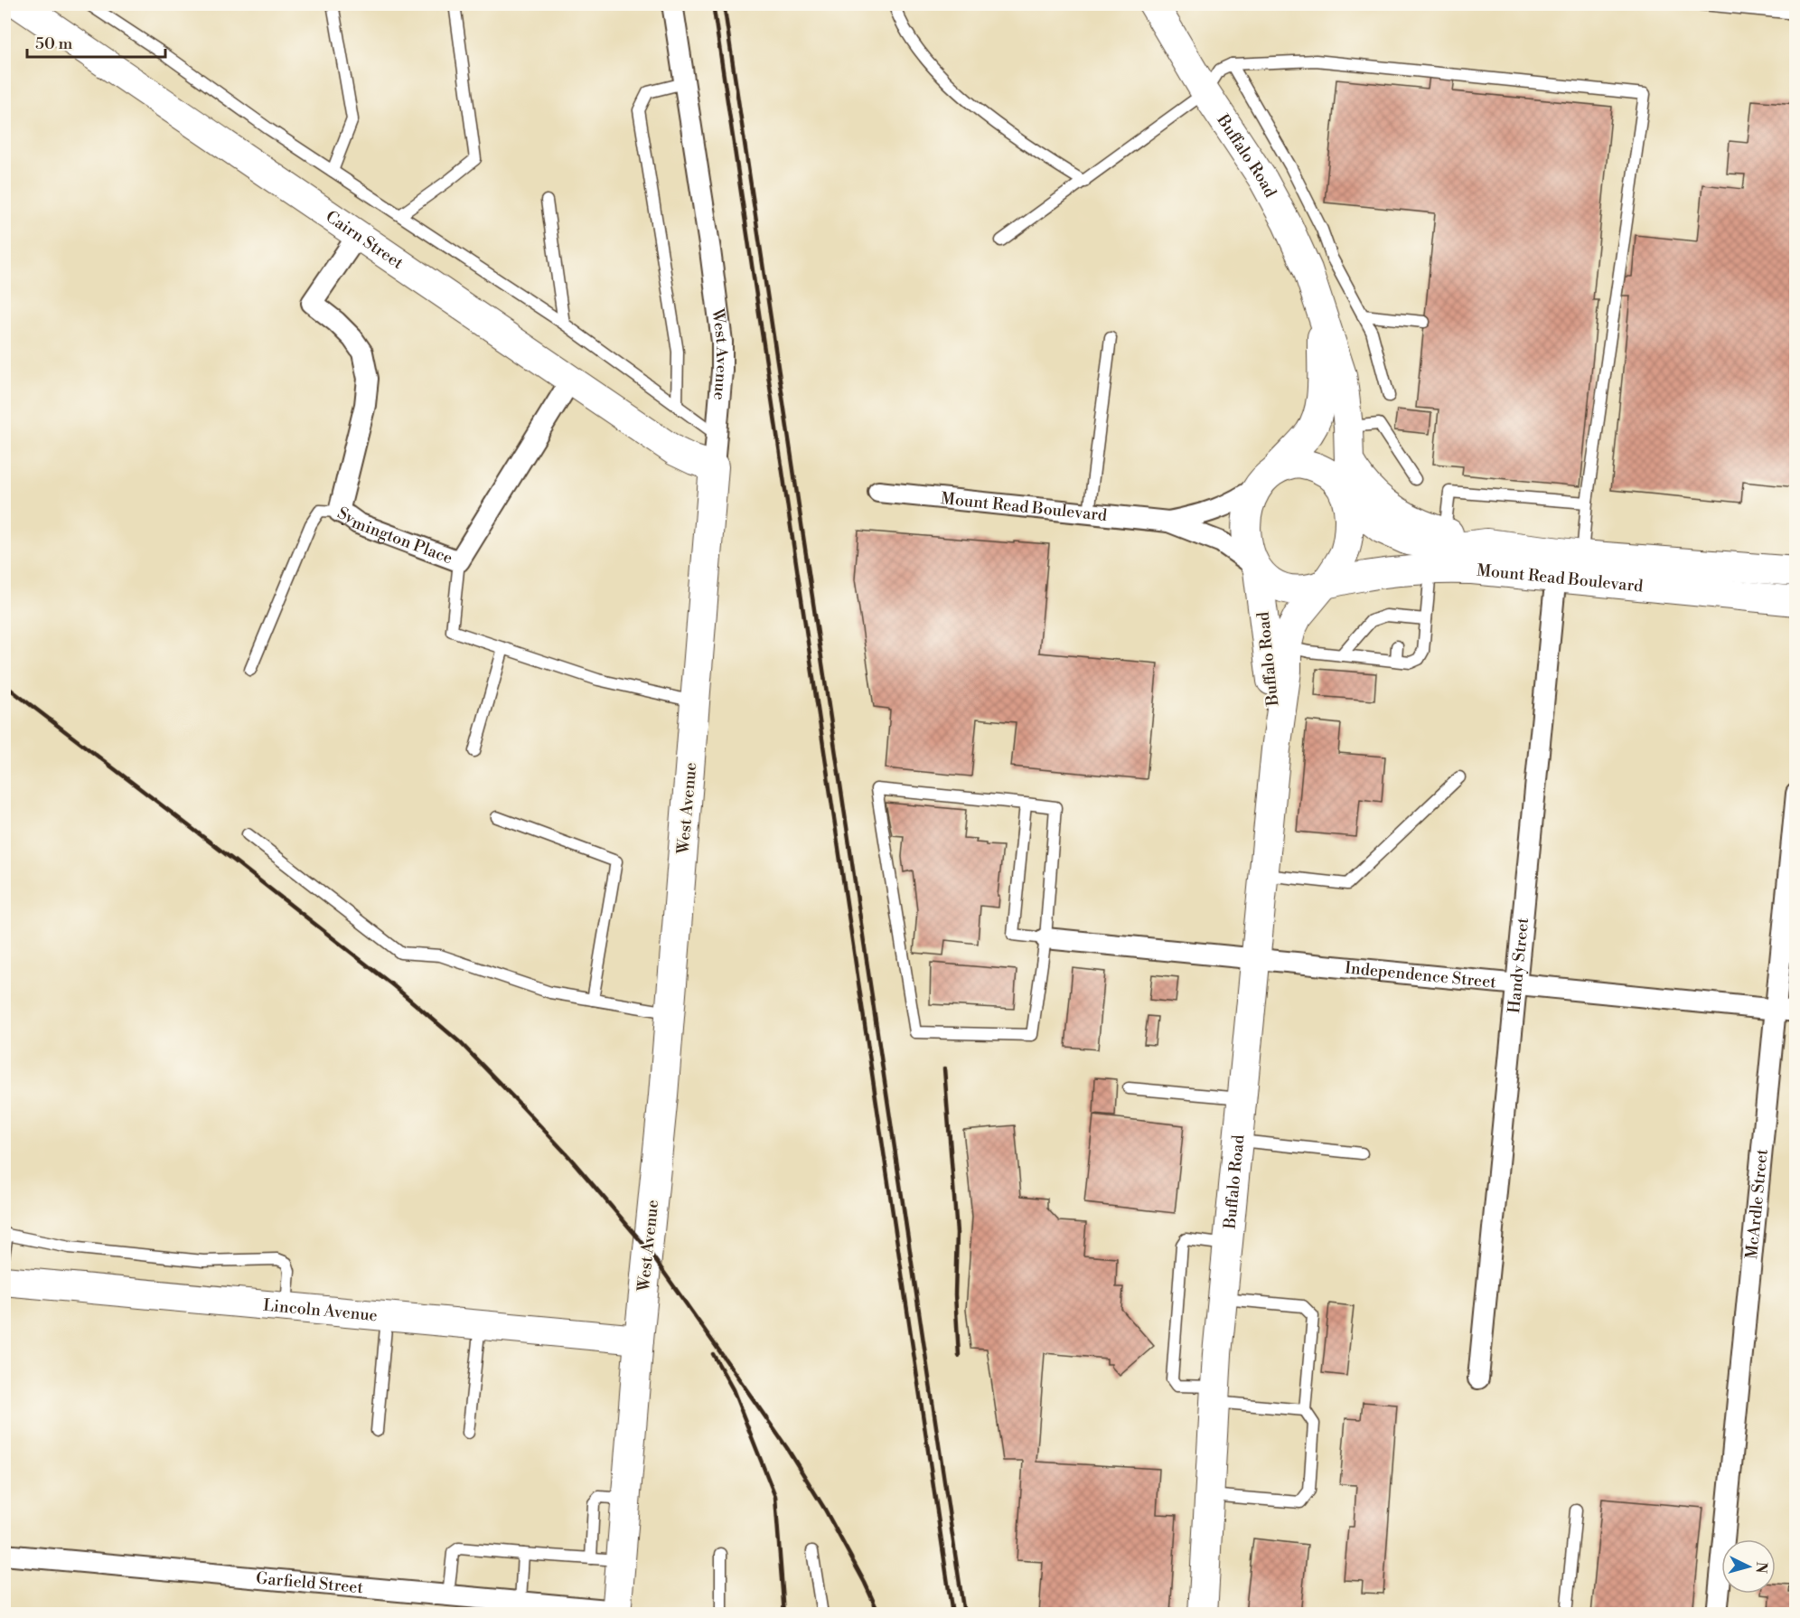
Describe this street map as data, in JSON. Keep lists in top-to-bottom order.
{
  "streets": {
    "main road": [
      "Buffalo Road",
      "Cairn Street",
      "West Avenue",
      "Mount Read Boulevard",
      "Lincoln Avenue"
    ],
    "street": [
      "Symington Place",
      "Handy Street",
      "Independence Street",
      "McArdle Street",
      "Garfield Street"
    ]
  },
  "crossings": [
    ["Buffalo Road", "Mount Read Boulevard"],
    ["Buffalo Road", "Independence Street"],
    ["Cairn Street", "West Avenue"],
    ["Cairn Street", "Symington Place"],
    ["West Avenue", "Lincoln Avenue"],
    ["West Avenue", "Garfield Street"],
    ["Mount Read Boulevard", "Handy Street"],
    ["Handy Street", "Independence Street"],
    ["Independence Street", "McArdle Street"]
  ],
  "scale_bar": "50 m",
  "north": "right"
}
